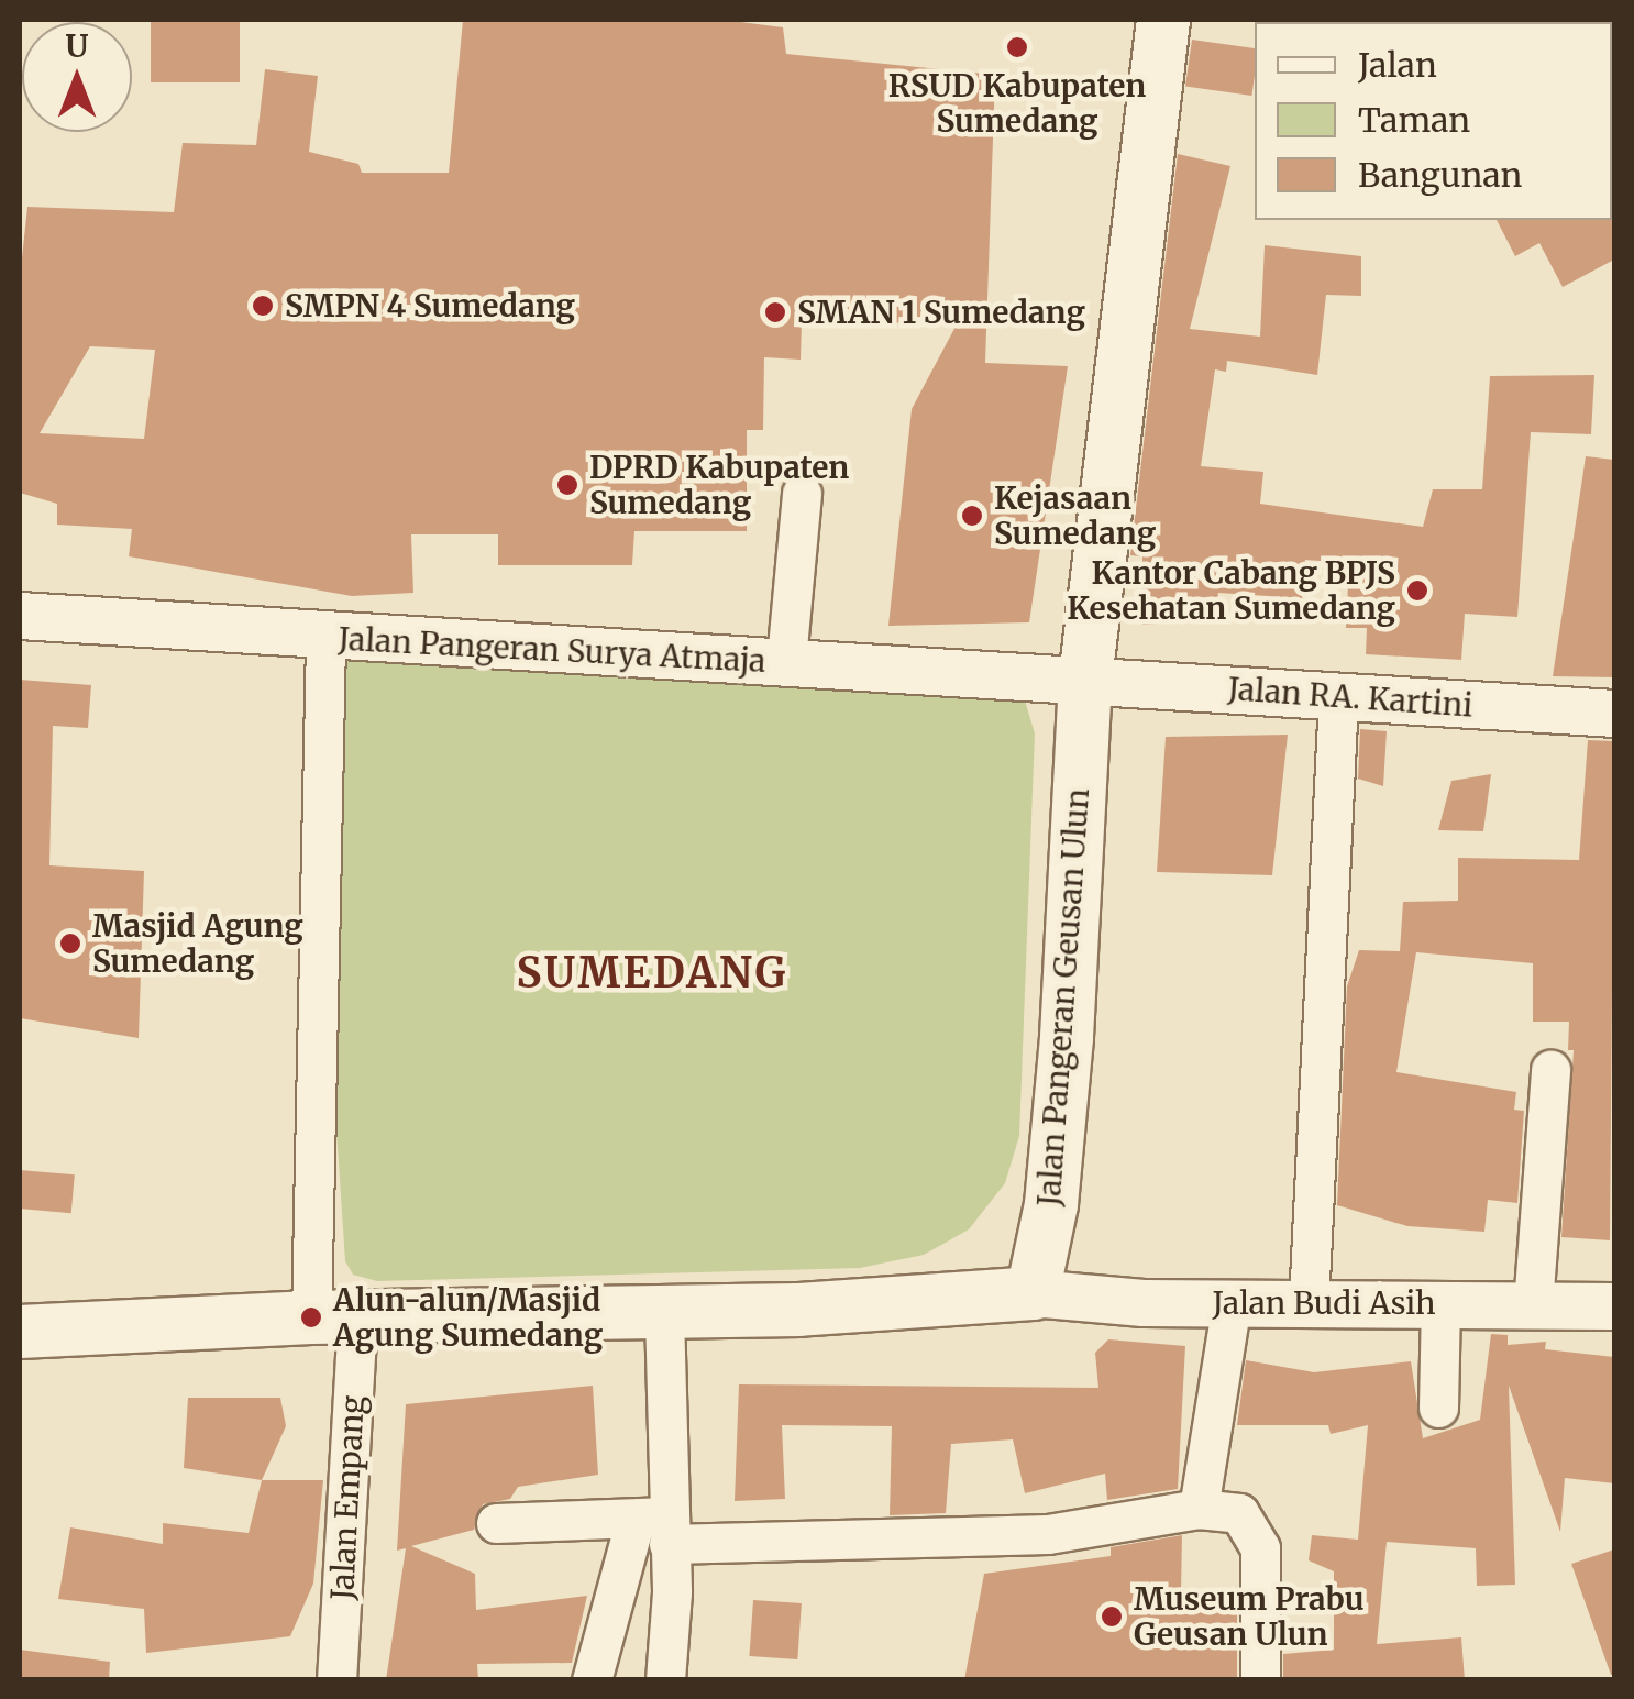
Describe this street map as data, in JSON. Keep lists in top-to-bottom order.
{
  "streets": {
    "main road": ["Jalan Pangeran Geusan Ulun"],
    "street": [
      "Jalan Pangeran Surya Atmaja",
      "Jalan RA. Kartini",
      "Jalan Budi Asih",
      "Jalan Empang"
    ]
  },
  "crossings": [
    ["Jalan Pangeran Surya Atmaja", "Jalan RA. Kartini"],
    ["Jalan Pangeran Surya Atmaja", "Jalan Pangeran Geusan Ulun"],
    ["Jalan Pangeran Surya Atmaja", "Jalan Empang"],
    ["Jalan RA. Kartini", "Jalan Pangeran Geusan Ulun"],
    ["Jalan Pangeran Geusan Ulun", "Jalan Budi Asih"]
  ],
  "districts": ["SUMEDANG"],
  "places": [
    "RSUD Kabupaten Sumedang",
    "SMPN 4 Sumedang",
    "SMAN 1 Sumedang",
    "DPRD Kabupaten Sumedang",
    "Kejasaan Sumedang",
    "Kantor Cabang BPJS Kesehatan Sumedang",
    "Masjid Agung Sumedang",
    "Alun-alun/Masjid Agung Sumedang",
    "Museum Prabu Geusan Ulun"
  ],
  "legend": ["Jalan", "Taman", "Bangunan"],
  "north": "top"
}
